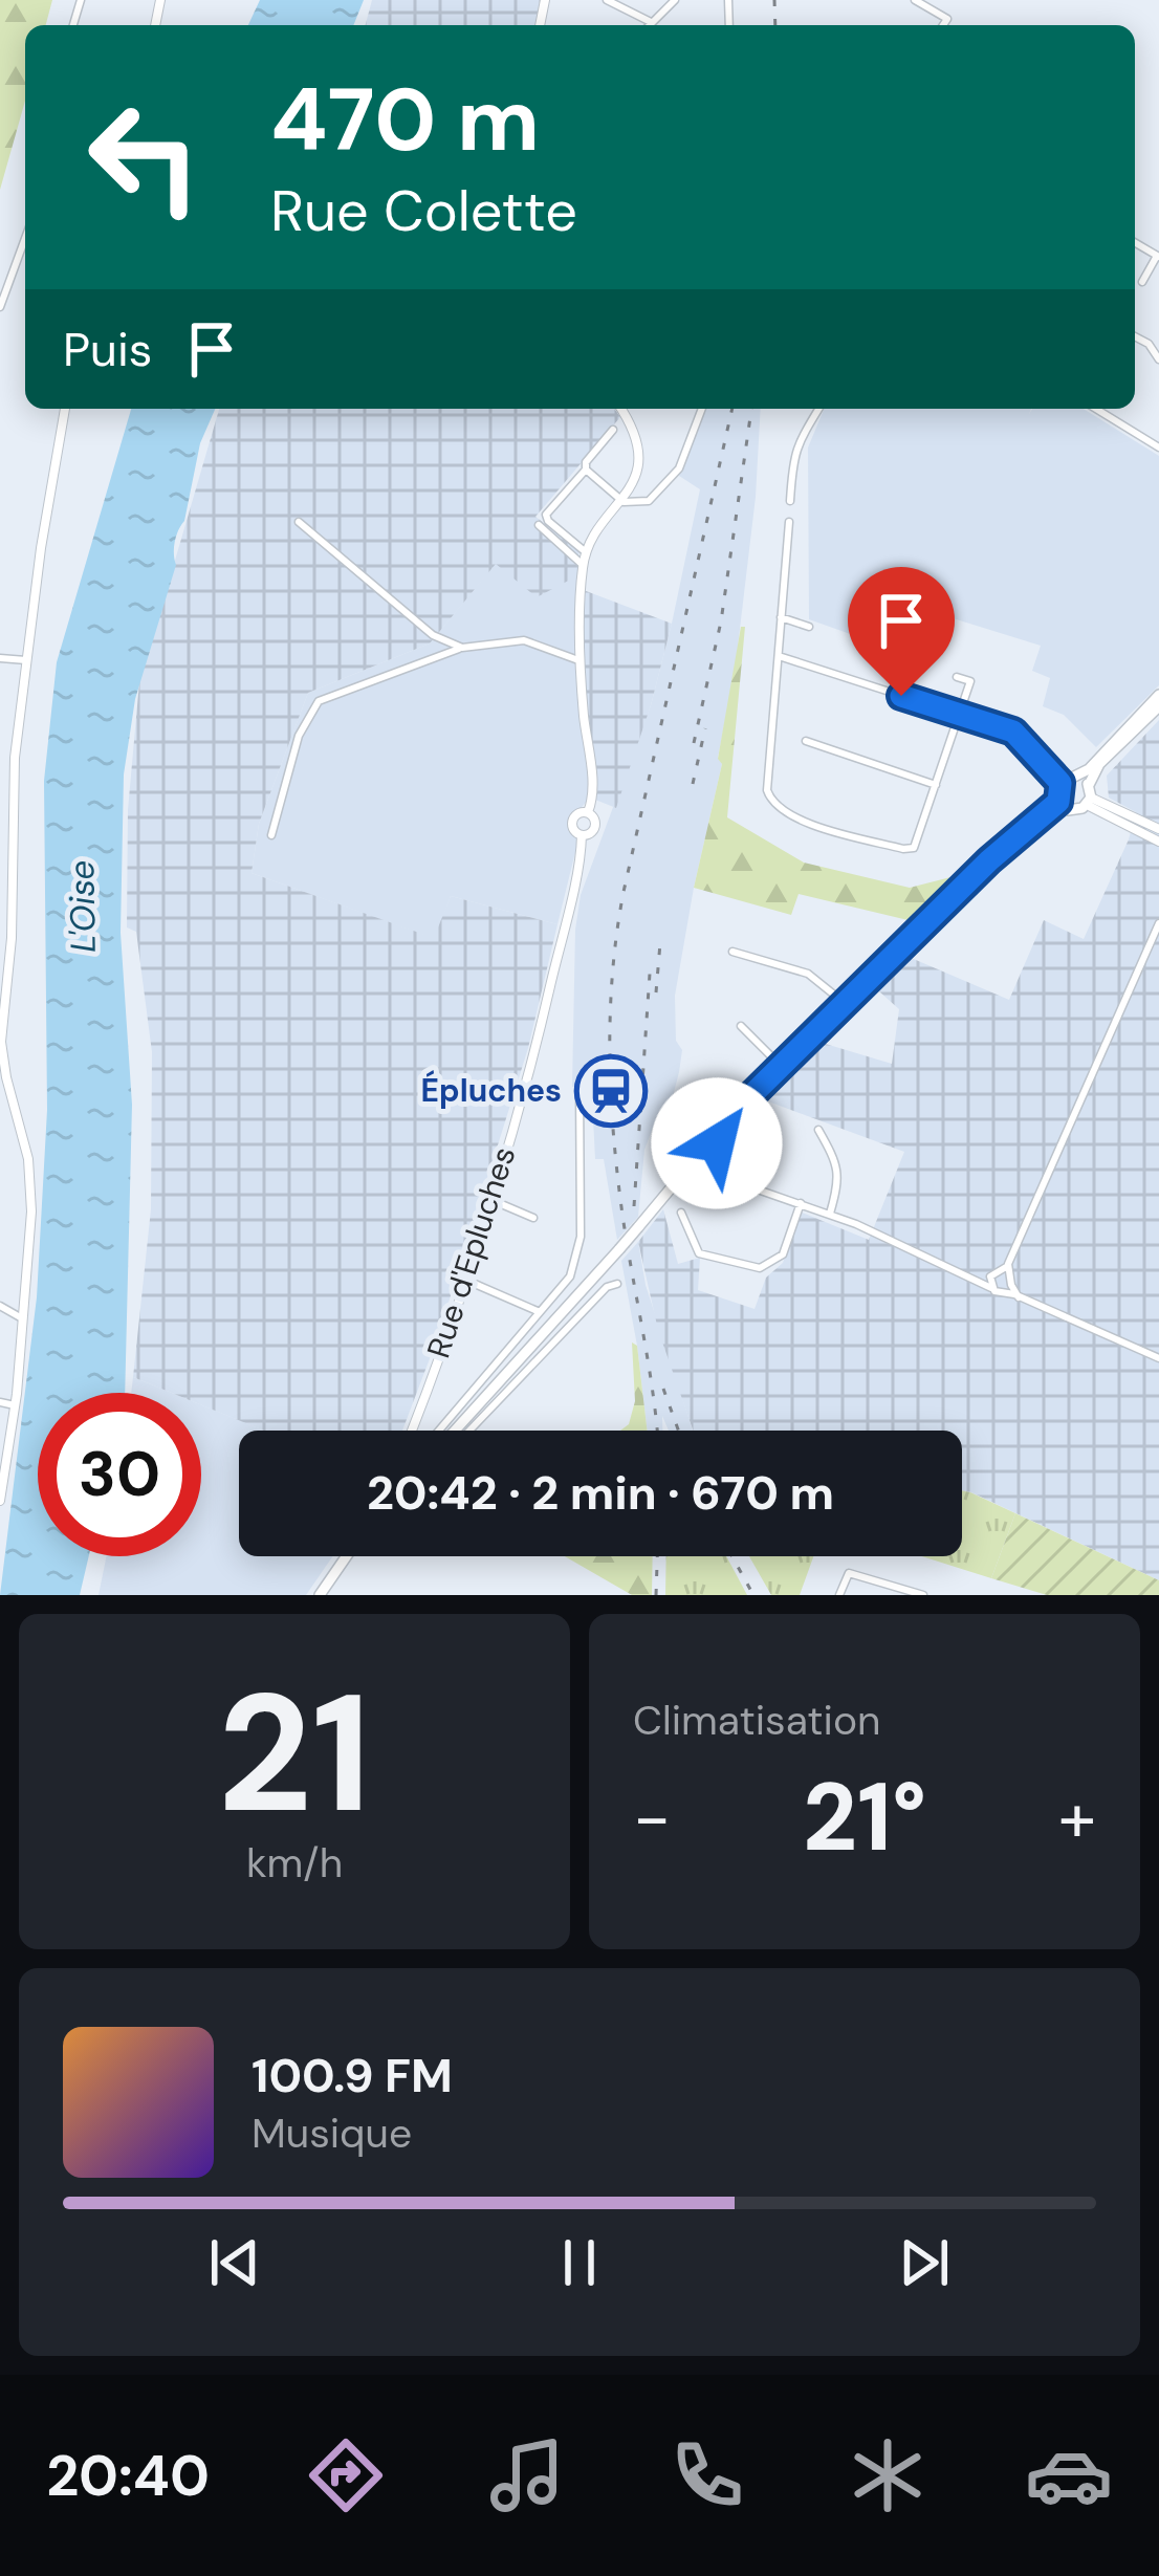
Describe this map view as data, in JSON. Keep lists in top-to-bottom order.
{
  "streets": {
    "street": ["Rue d'Epluches"]
  },
  "water": ["L'Oise"],
  "places": {
    "station": ["Épluches"]
  },
  "page": {
    "turn": ["470 m", "Rue Colette"],
    "then": "Puis",
    "limit": "30",
    "trip": "20:42 · 2 min · 670 m",
    "tile": [
      ["21", "km/h"],
      "Climatisation"
    ],
    "heat": ["−", "21°", "+"],
    "song": ["100.9 FM", "Musique"],
    "tabs": "20:40"
  }
}
